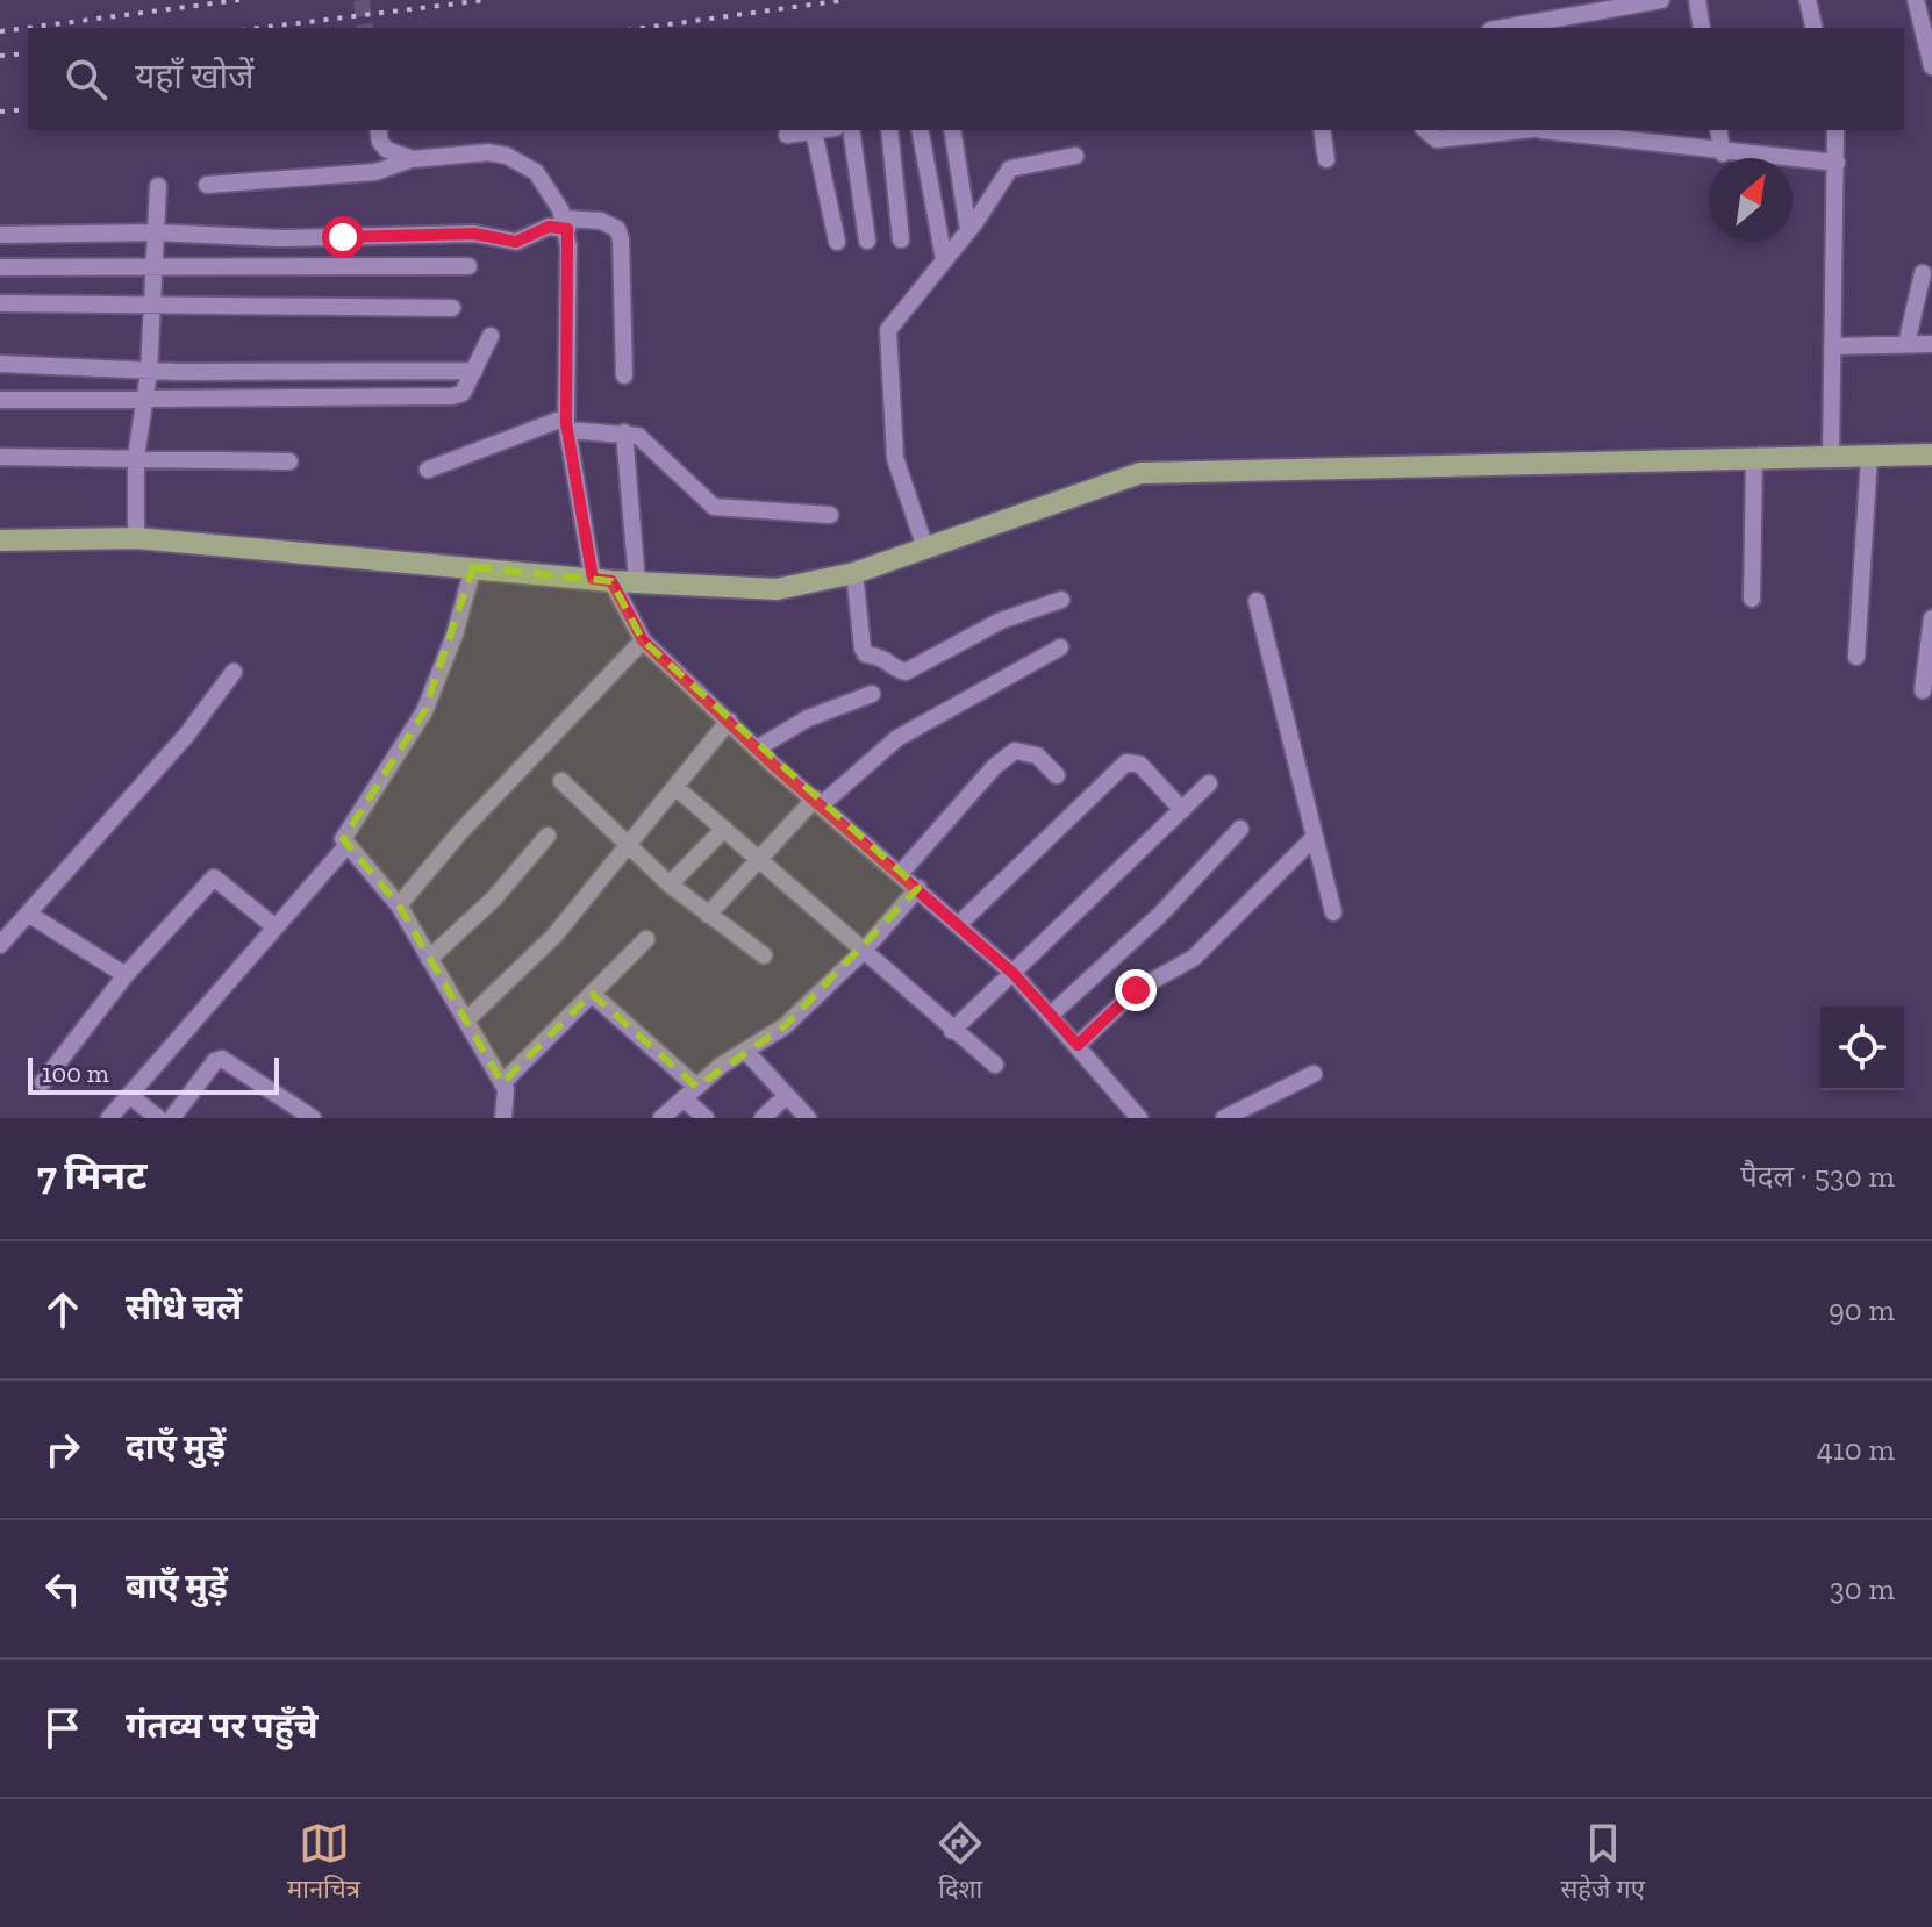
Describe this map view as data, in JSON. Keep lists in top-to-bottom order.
{
  "scale_bar": "100 m",
  "north": "top right",
  "page": {
    "search": "यहाँ खोजें",
    "scale": "100 m",
    "heading": ["7 मिनट", "पैदल · 530 m"],
    "list": [
      ["सीधे चलें", "90 m"],
      ["दाएँ मुड़ें", "410 m"],
      ["बाएँ मुड़ें", "30 m"],
      "गंतव्य पर पहुँचे"
    ],
    "nav": ["मानचित्र", "दिशा", "सहेजे गए"]
  }
}
